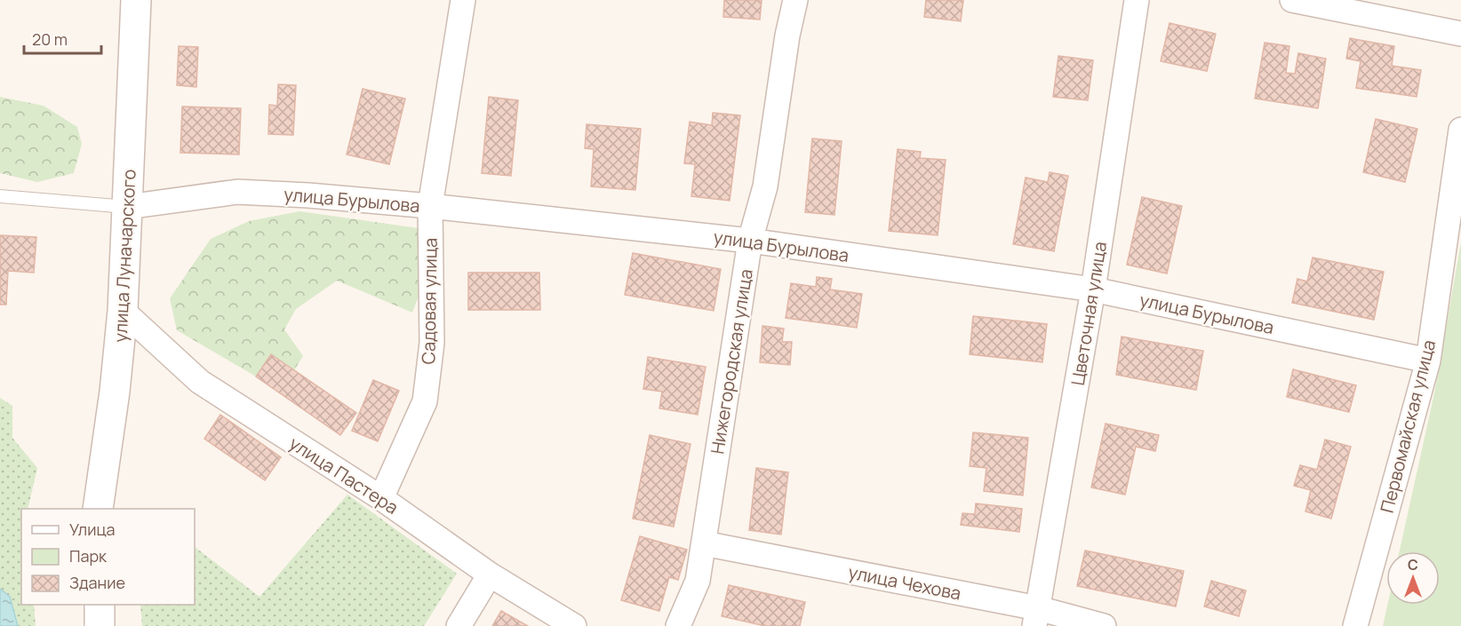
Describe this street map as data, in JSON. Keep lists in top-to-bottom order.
{
  "streets": {
    "street": [
      "улица Бурылова",
      "улица Луначарского",
      "Садовая улица",
      "Цветочная улица",
      "Нижегородская улица",
      "Первомайская улица",
      "улица Пастера",
      "улица Чехова"
    ]
  },
  "crossings": [
    ["улица Бурылова", "улица Луначарского"],
    ["улица Бурылова", "Садовая улица"],
    ["улица Бурылова", "Цветочная улица"],
    ["улица Бурылова", "Нижегородская улица"],
    ["улица Бурылова", "Первомайская улица"],
    ["улица Луначарского", "улица Пастера"],
    ["Садовая улица", "улица Пастера"],
    ["Цветочная улица", "улица Чехова"],
    ["Нижегородская улица", "улица Чехова"]
  ],
  "legend": ["Улица", "Парк", "Здание"],
  "scale_bar": "20 m",
  "north": "top"
}
